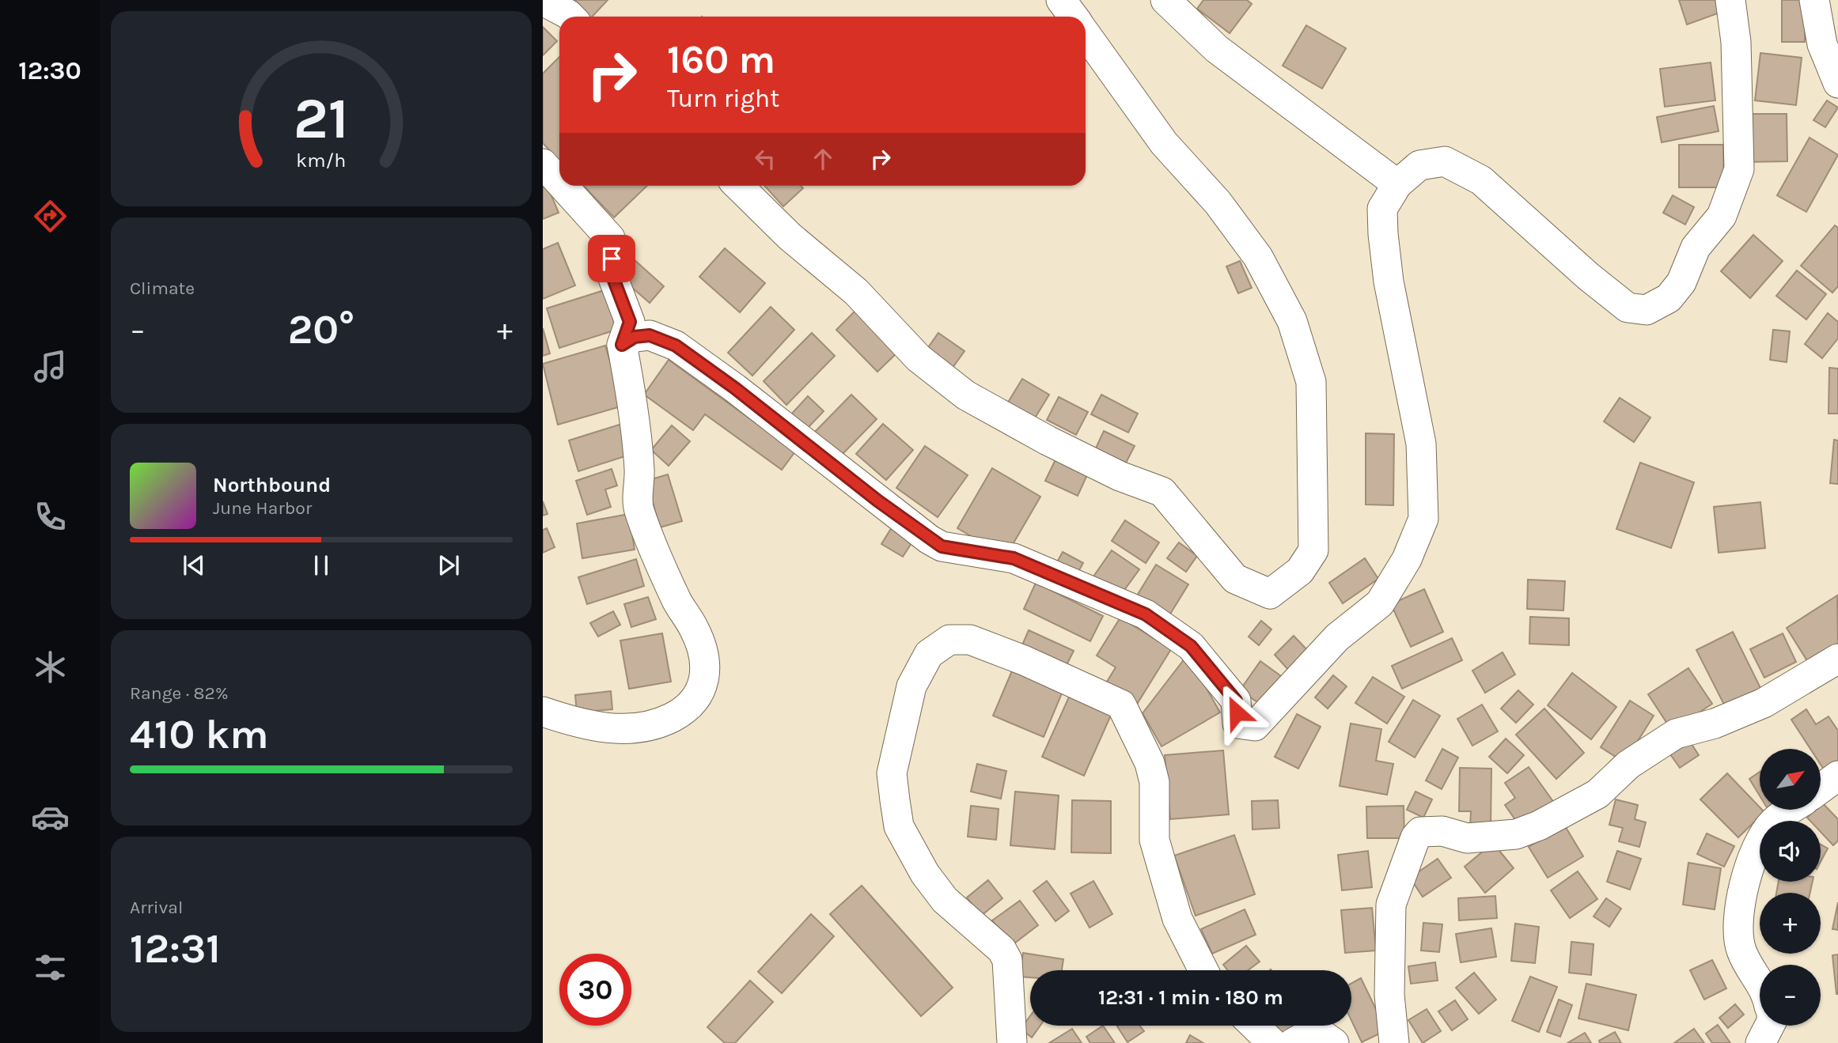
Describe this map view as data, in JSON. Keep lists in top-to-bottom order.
{
  "north": "top right",
  "page": {
    "tabs": "12:30",
    "turn": ["160 m", "Turn right"],
    "tile": [
      "Climate",
      ["Range · 82%", "410 km"],
      ["Arrival", "12:31"]
    ],
    "heat": ["−", "20°", "+"],
    "song": ["Northbound", "June Harbor"],
    "map_buttons": ["+", "−"],
    "limit": "30",
    "trip": "12:31 · 1 min · 180 m",
    "gauge": ["21", "km/h"]
  }
}
